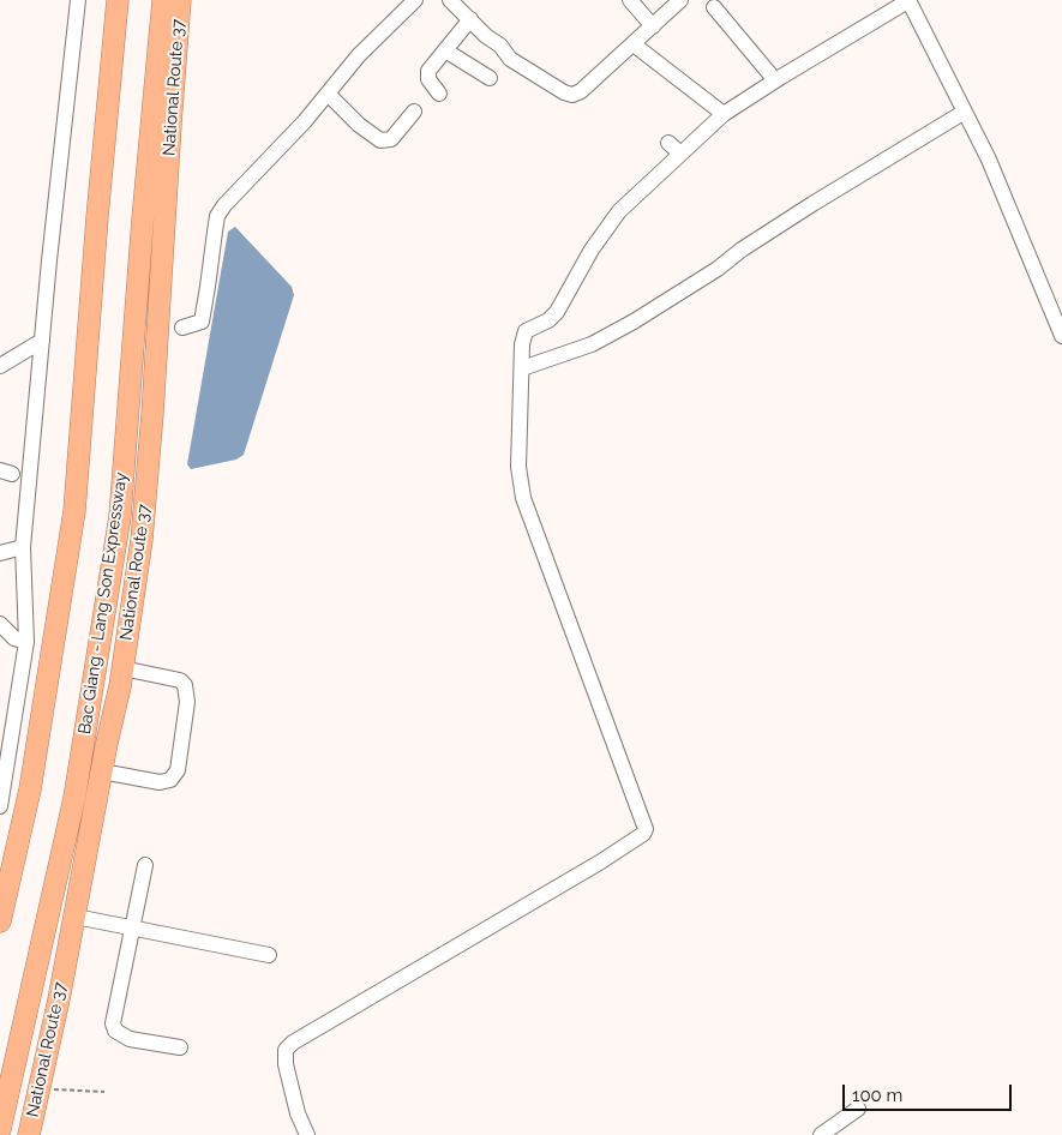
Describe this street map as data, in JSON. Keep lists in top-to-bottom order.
{
  "streets": {
    "highway": ["National Route 37", "Bac Giang - Lang Son Expressway"]
  },
  "scale_bar": "100 m"
}
